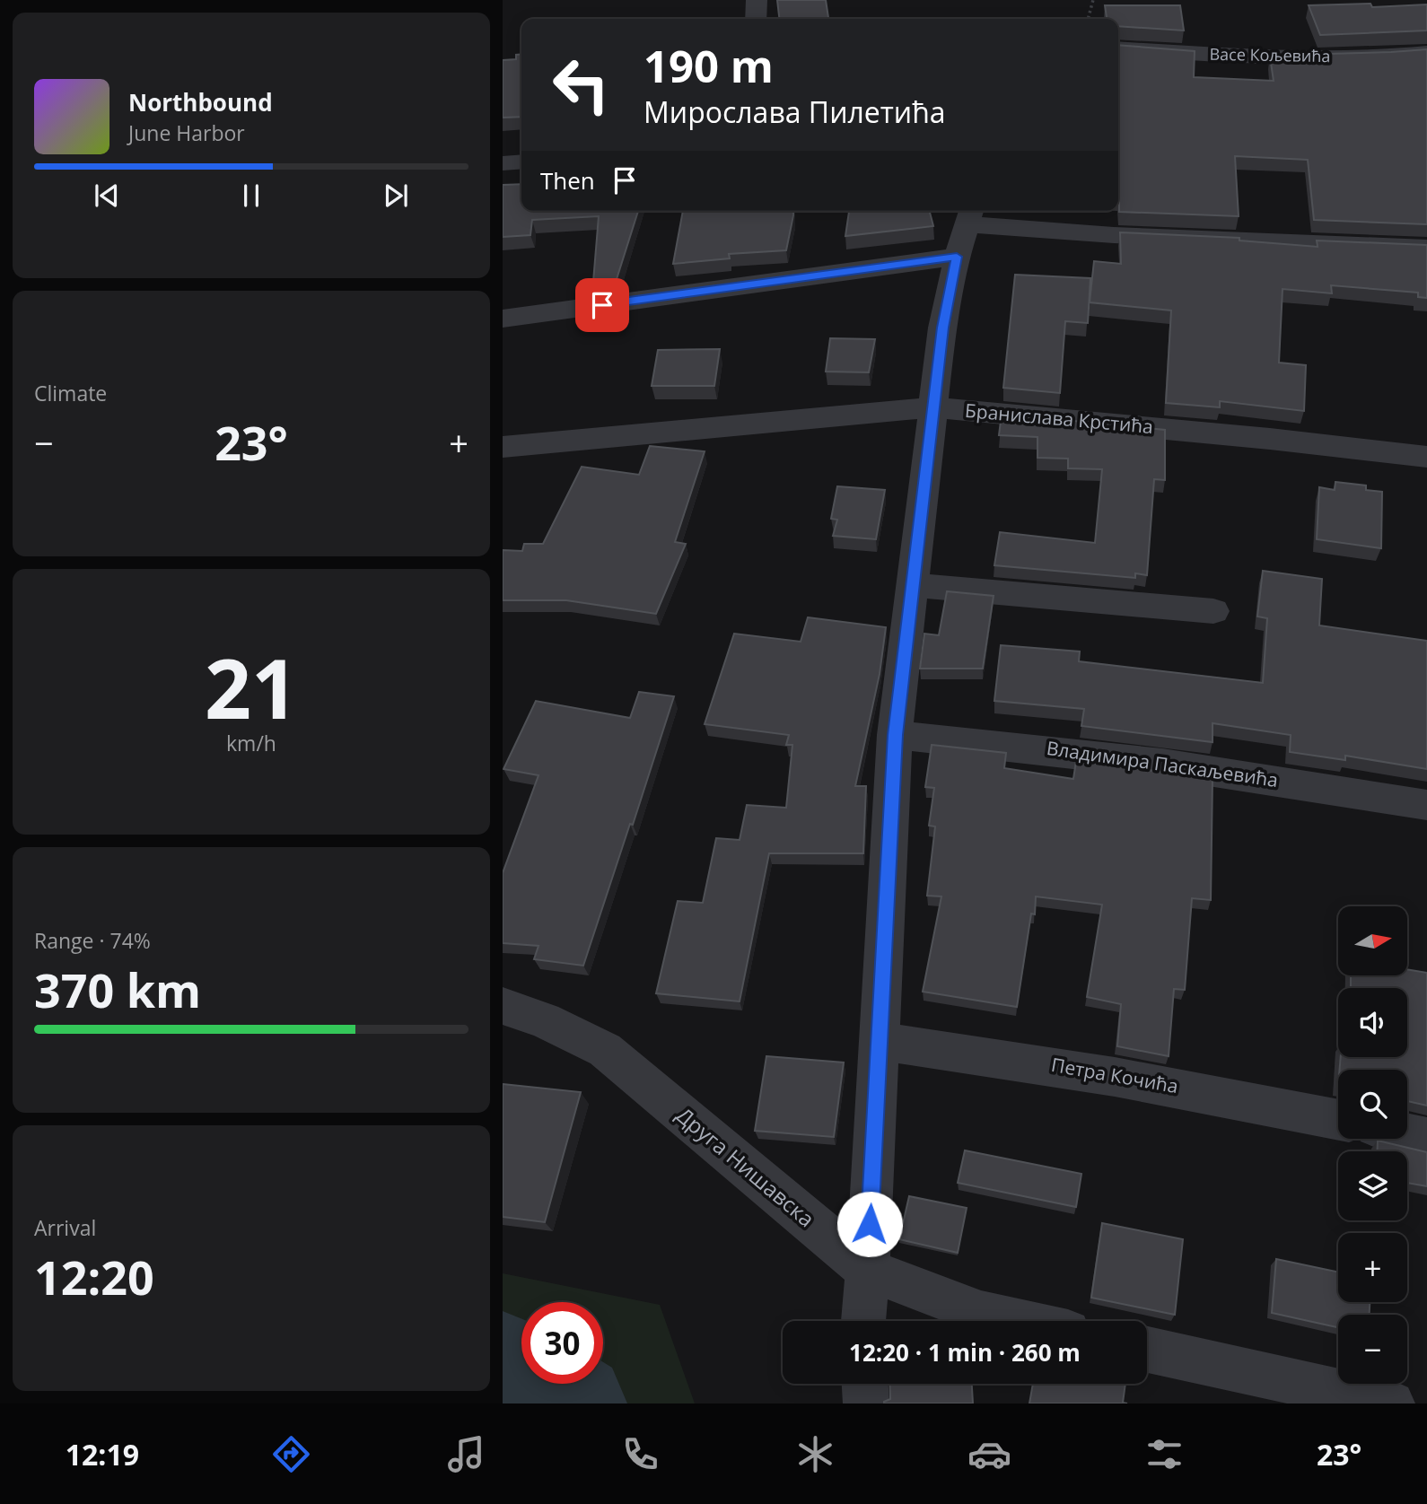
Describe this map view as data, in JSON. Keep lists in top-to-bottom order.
{
  "streets": {
    "street": [
      "Васе Кољевића",
      "Бранислава Крстића",
      "Владимира Паскаљевића",
      "Петра Кочића",
      "Друга Нишавска"
    ]
  },
  "north": "right",
  "page": {
    "turn": ["190 m", "Мирослава Пилетића"],
    "song": ["Northbound", "June Harbor"],
    "then": "Then",
    "tile": [
      "Climate",
      ["21", "km/h"],
      ["Range · 74%", "370 km"],
      ["Arrival", "12:20"]
    ],
    "heat": ["−", "23°", "+"],
    "map_buttons": ["+", "−"],
    "limit": "30",
    "trip": "12:20 · 1 min · 260 m",
    "tabs": ["12:19", "23°"]
  }
}
